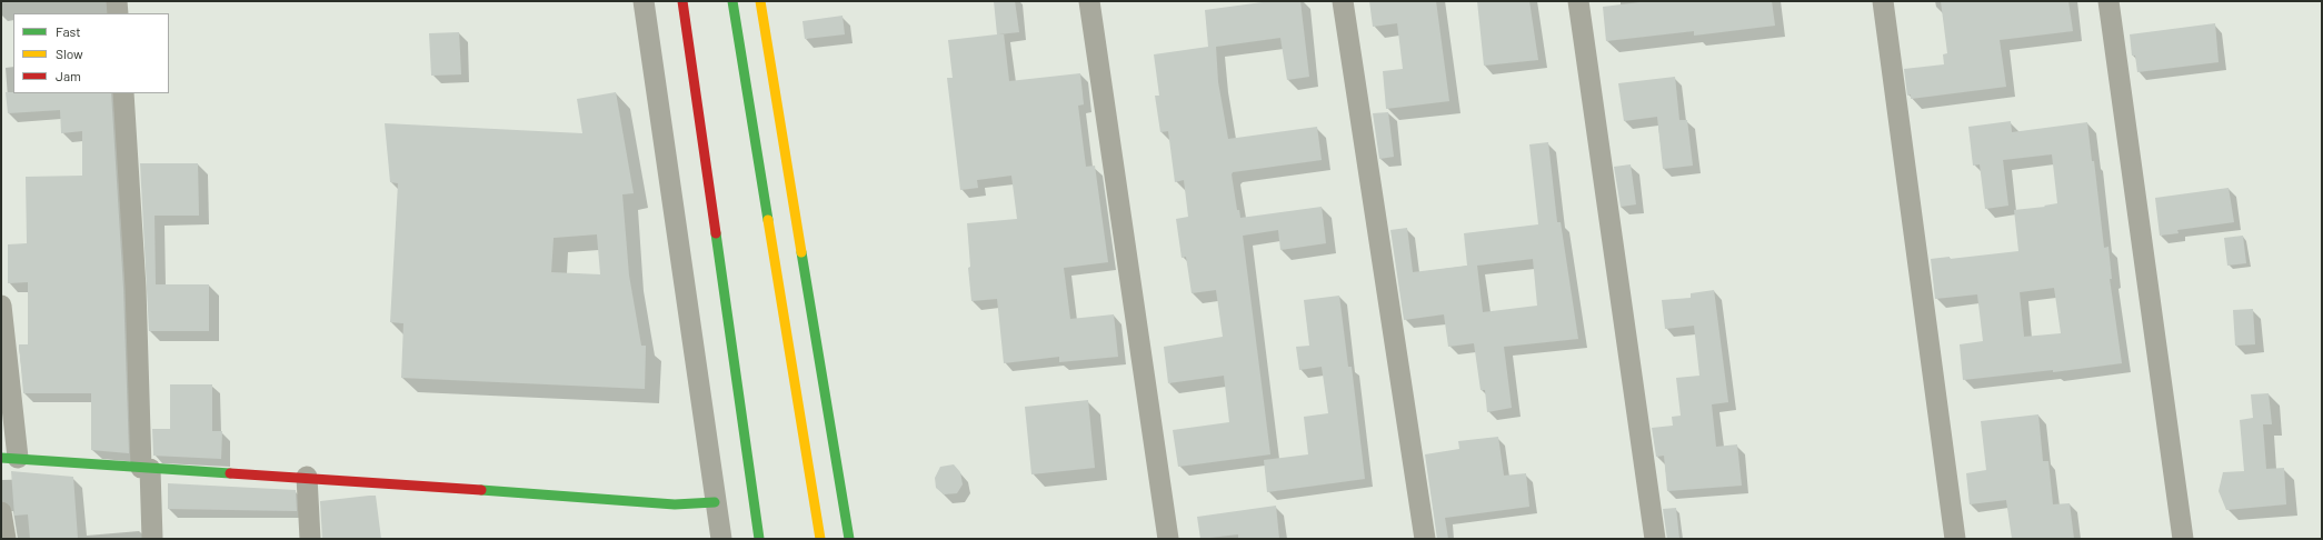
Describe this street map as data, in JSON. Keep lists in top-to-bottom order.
{
  "legend": ["Fast", "Slow", "Jam"]
}
